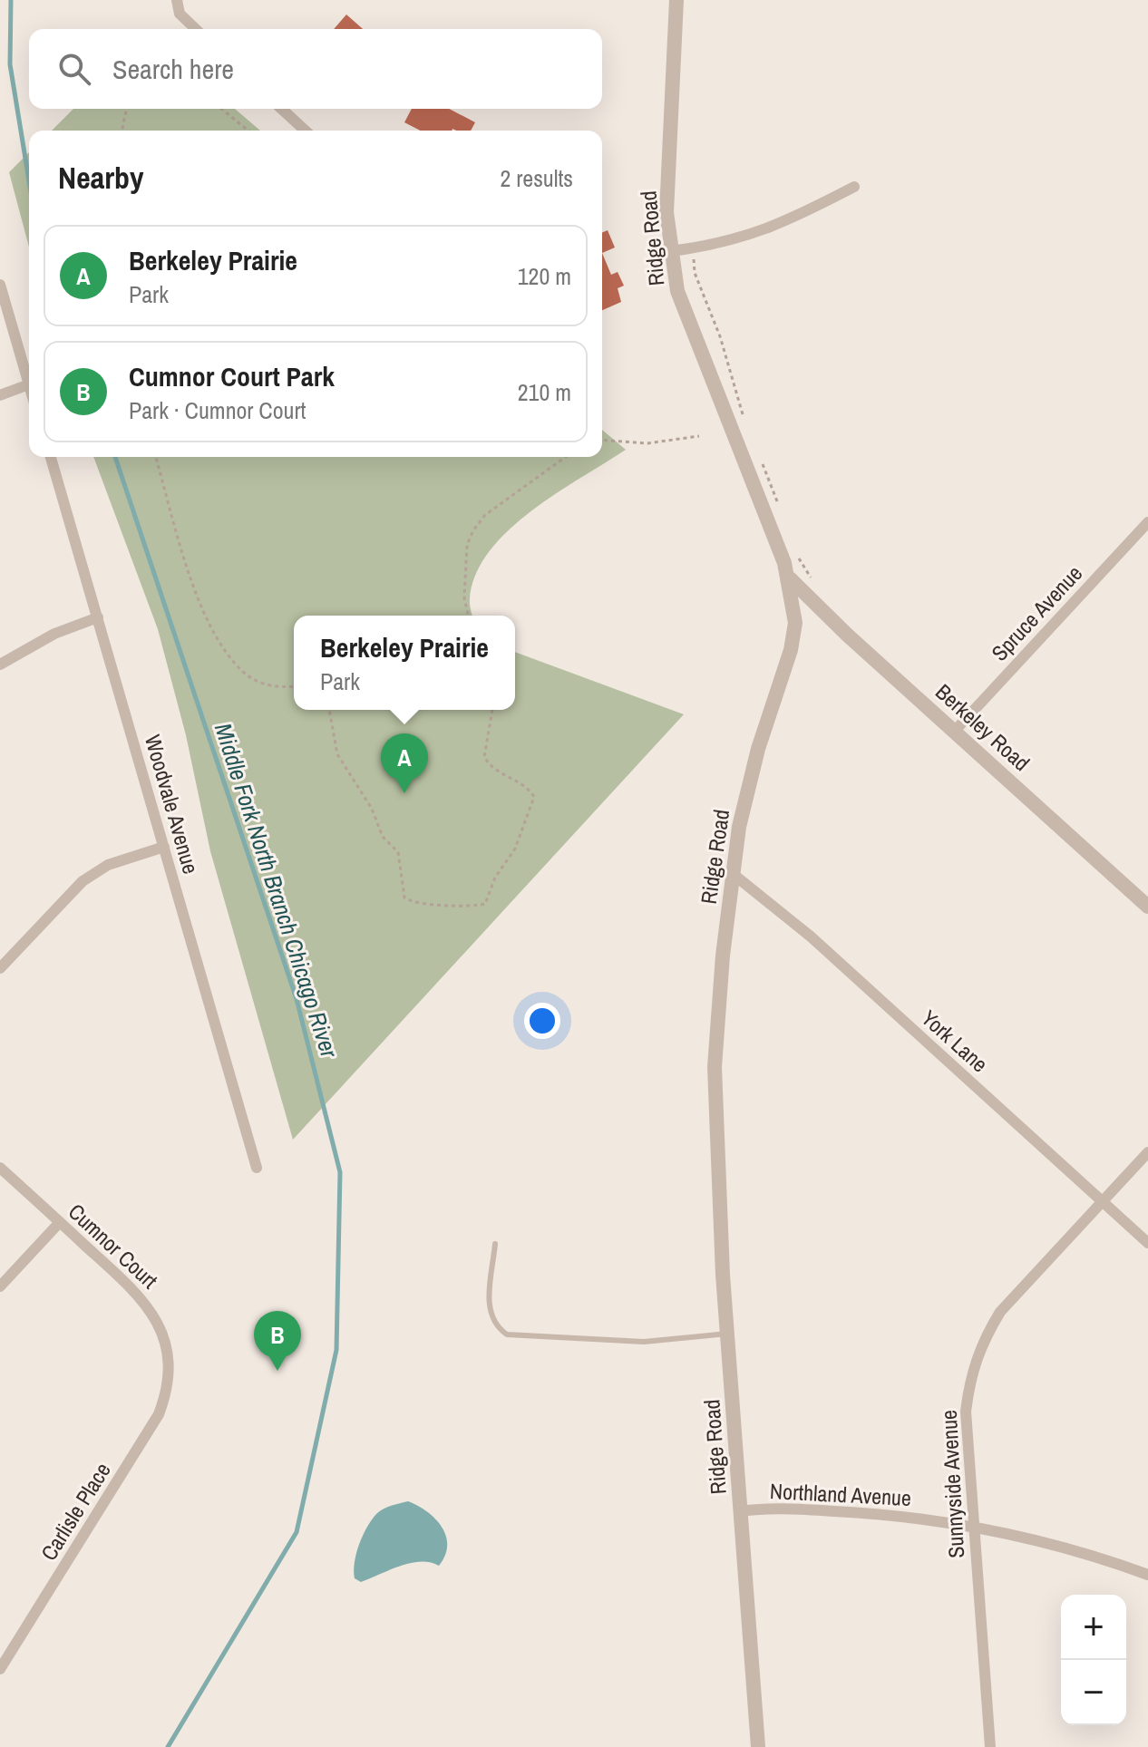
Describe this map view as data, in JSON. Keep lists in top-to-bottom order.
{
  "streets": {
    "street": [
      "Ridge Road",
      "Spruce Avenue",
      "Berkeley Road",
      "Woodvale Avenue",
      "York Lane",
      "Cumnor Court",
      "Sunnyside Avenue",
      "Northland Avenue",
      "Carlisle Place"
    ]
  },
  "crossings": [
    ["Ridge Road", "Berkeley Road"],
    ["Ridge Road", "York Lane"],
    ["Ridge Road", "Northland Avenue"],
    ["Spruce Avenue", "Berkeley Road"],
    ["York Lane", "Sunnyside Avenue"],
    ["Cumnor Court", "Carlisle Place"],
    ["Sunnyside Avenue", "Northland Avenue"]
  ],
  "water": ["Middle Fork North Branch Chicago River"],
  "page": {
    "search": "Search here",
    "heading": ["Nearby", "2 results"],
    "list": [
      {
        "mark": "A",
        "name": "Berkeley Prairie",
        "note": "Park",
        "value": "120 m"
      },
      {
        "mark": "B",
        "name": "Cumnor Court Park",
        "note": "Park · Cumnor Court",
        "value": "210 m"
      }
    ],
    "popup": ["Berkeley Prairie", "Park"],
    "pins": ["A", "B"],
    "map_buttons": ["+", "−"]
  }
}
